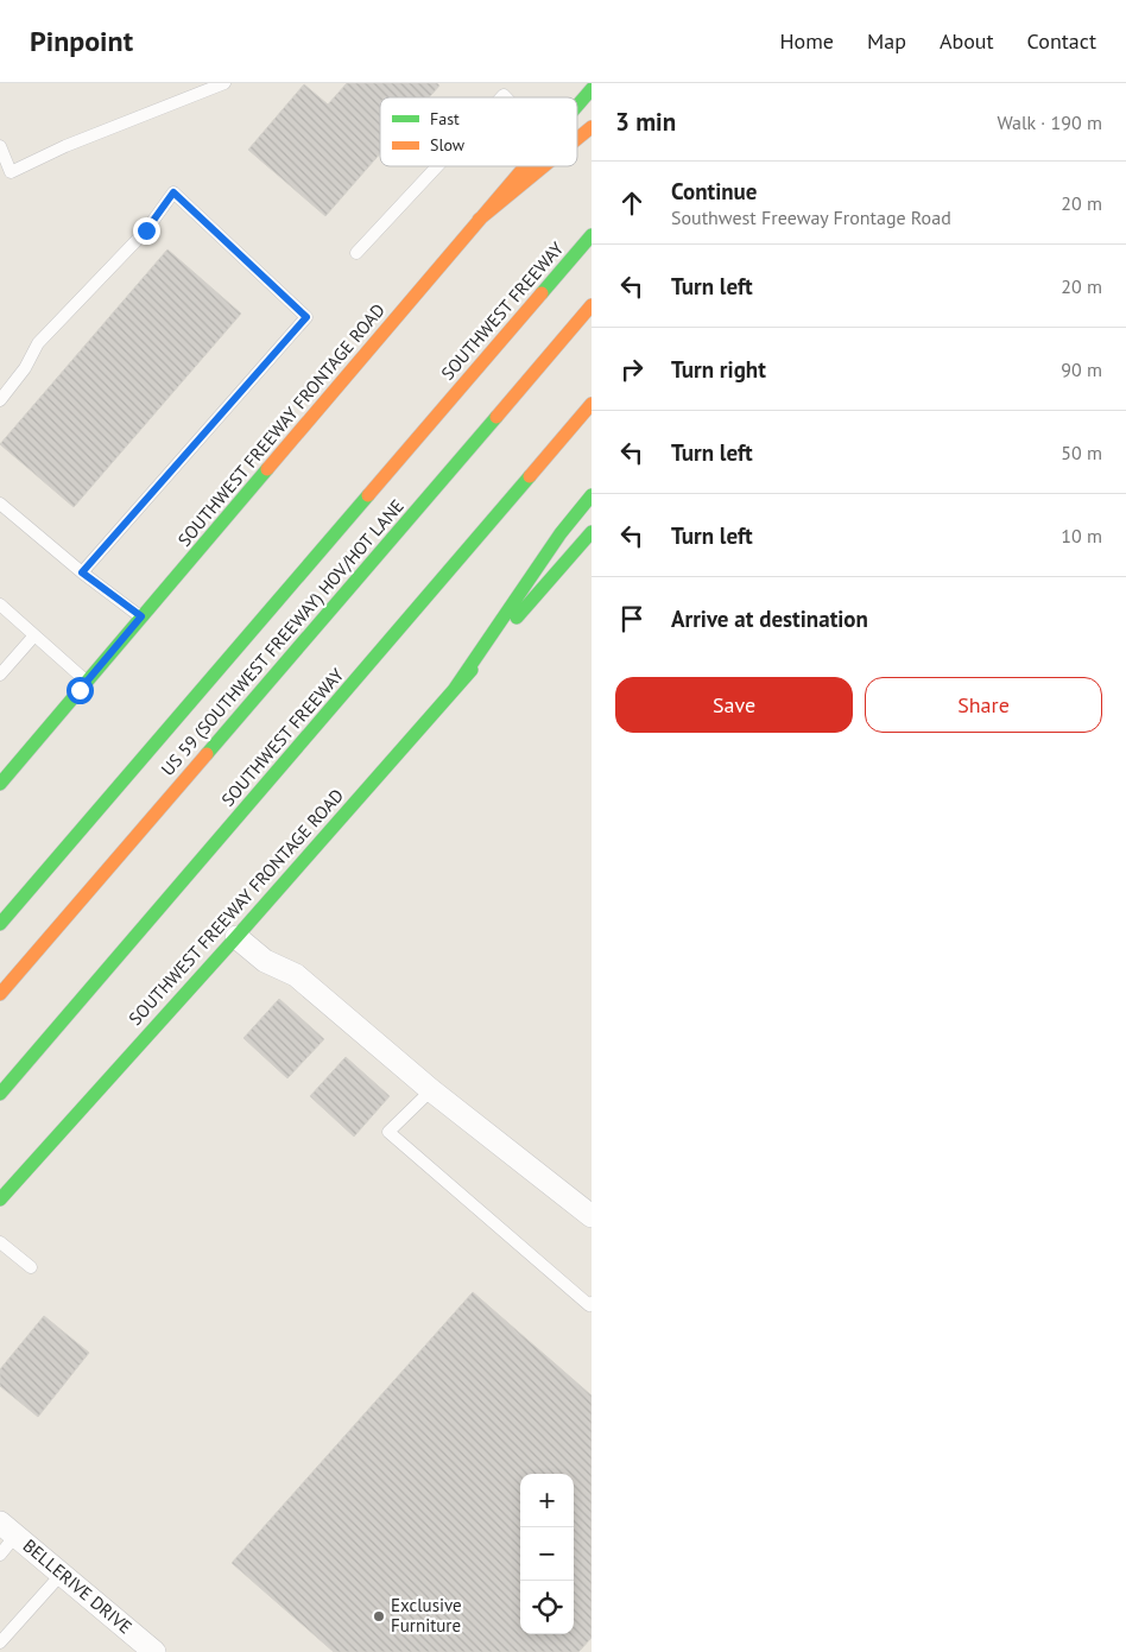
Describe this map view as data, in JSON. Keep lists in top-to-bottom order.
{
  "streets": {
    "main road": ["SOUTHWEST FREEWAY", "SOUTHWEST FREEWAY FRONTAGE ROAD", "US 59 (SOUTHWEST FREEWAY) HOV/HOT LANE"],
    "street": ["BELLERIVE DRIVE"]
  },
  "places": ["Exclusive Furniture"],
  "legend": ["Fast", "Slow"],
  "page": {
    "header": "Pinpoint",
    "nav": [
      "Home",
      "Map",
      "About",
      "Contact"
    ],
    "heading": ["3 min", "Walk · 190 m"],
    "list": [
      ["Continue", "Southwest Freeway Frontage Road", "20 m"],
      ["Turn left", "20 m"],
      ["Turn right", "90 m"],
      ["Turn left", "50 m"],
      ["Turn left", "10 m"],
      "Arrive at destination"
    ],
    "buttons": ["Save", "Share"],
    "map_buttons": ["+", "−"]
  }
}
